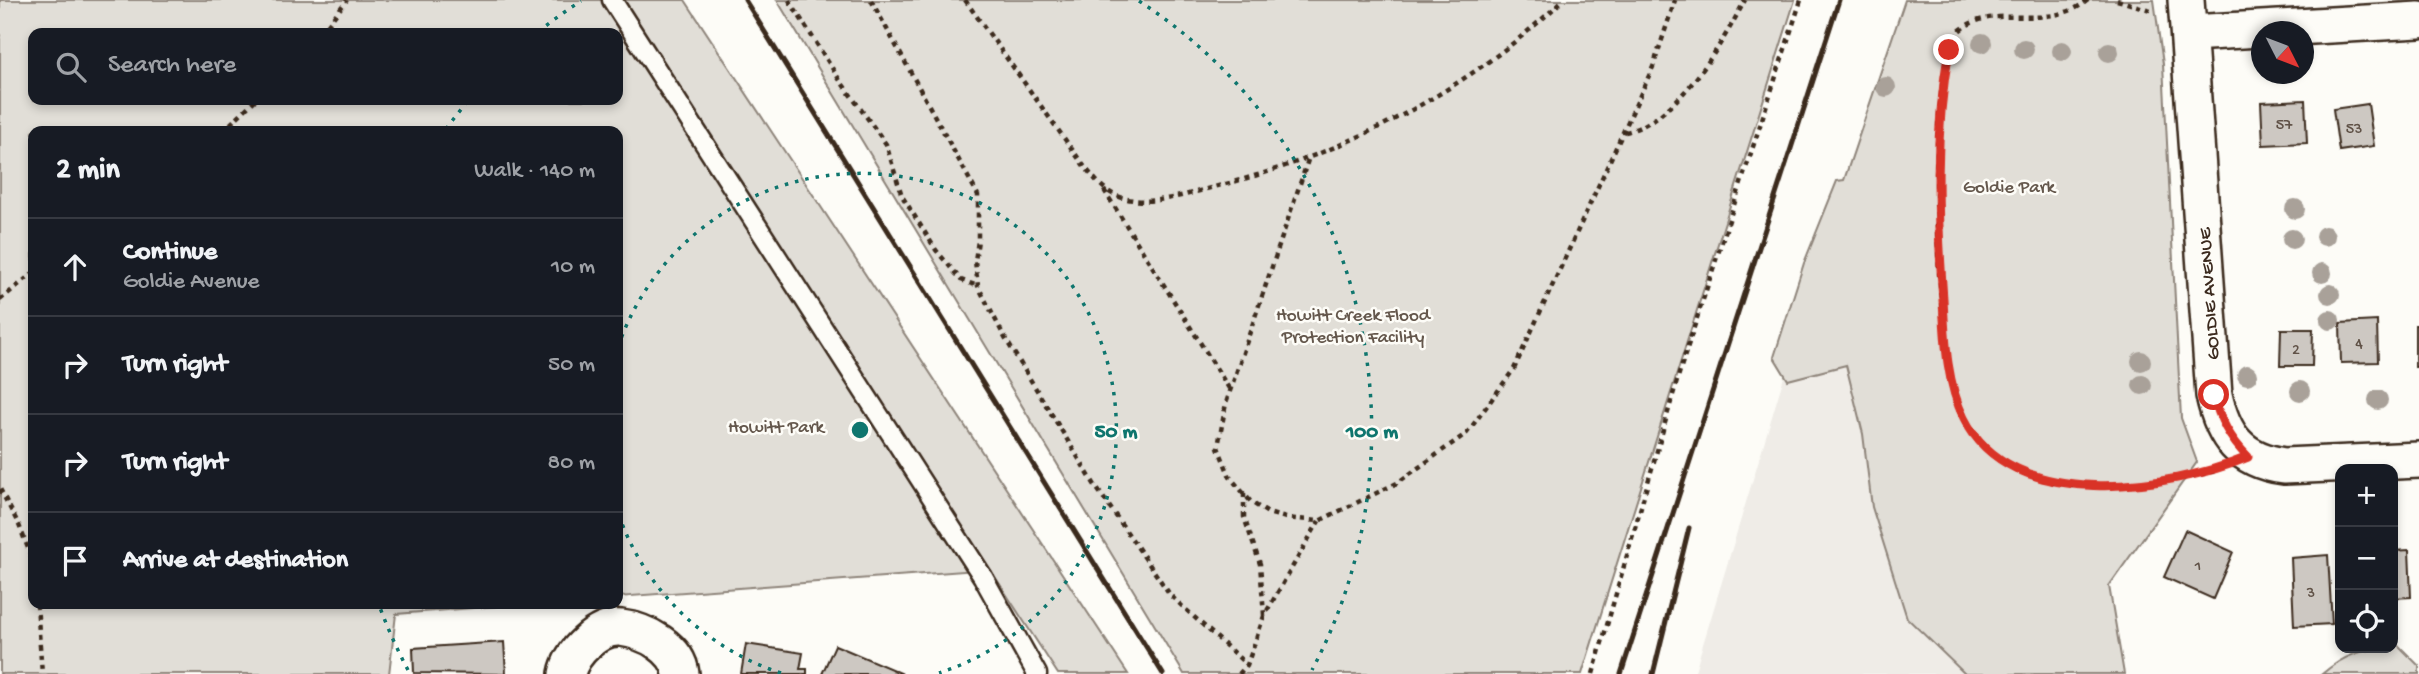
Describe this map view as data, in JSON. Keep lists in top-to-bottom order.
{
  "streets": {
    "street": ["GOLDIE AVENUE"]
  },
  "parks": ["Goldie Park", "Howitt Creek Flood Protection Facility", "Howitt Park"],
  "house_numbers": [
    "57",
    "53",
    "4",
    "2",
    "1",
    "3"
  ],
  "north": "bottom right",
  "page": {
    "search": "Search here",
    "heading": ["2 min", "Walk · 140 m"],
    "list": [
      ["Continue", "Goldie Avenue", "10 m"],
      ["Turn right", "50 m"],
      ["Turn right", "80 m"],
      "Arrive at destination"
    ],
    "map_buttons": ["+", "−"]
  },
  "rings": ["50 m", "100 m"]
}
